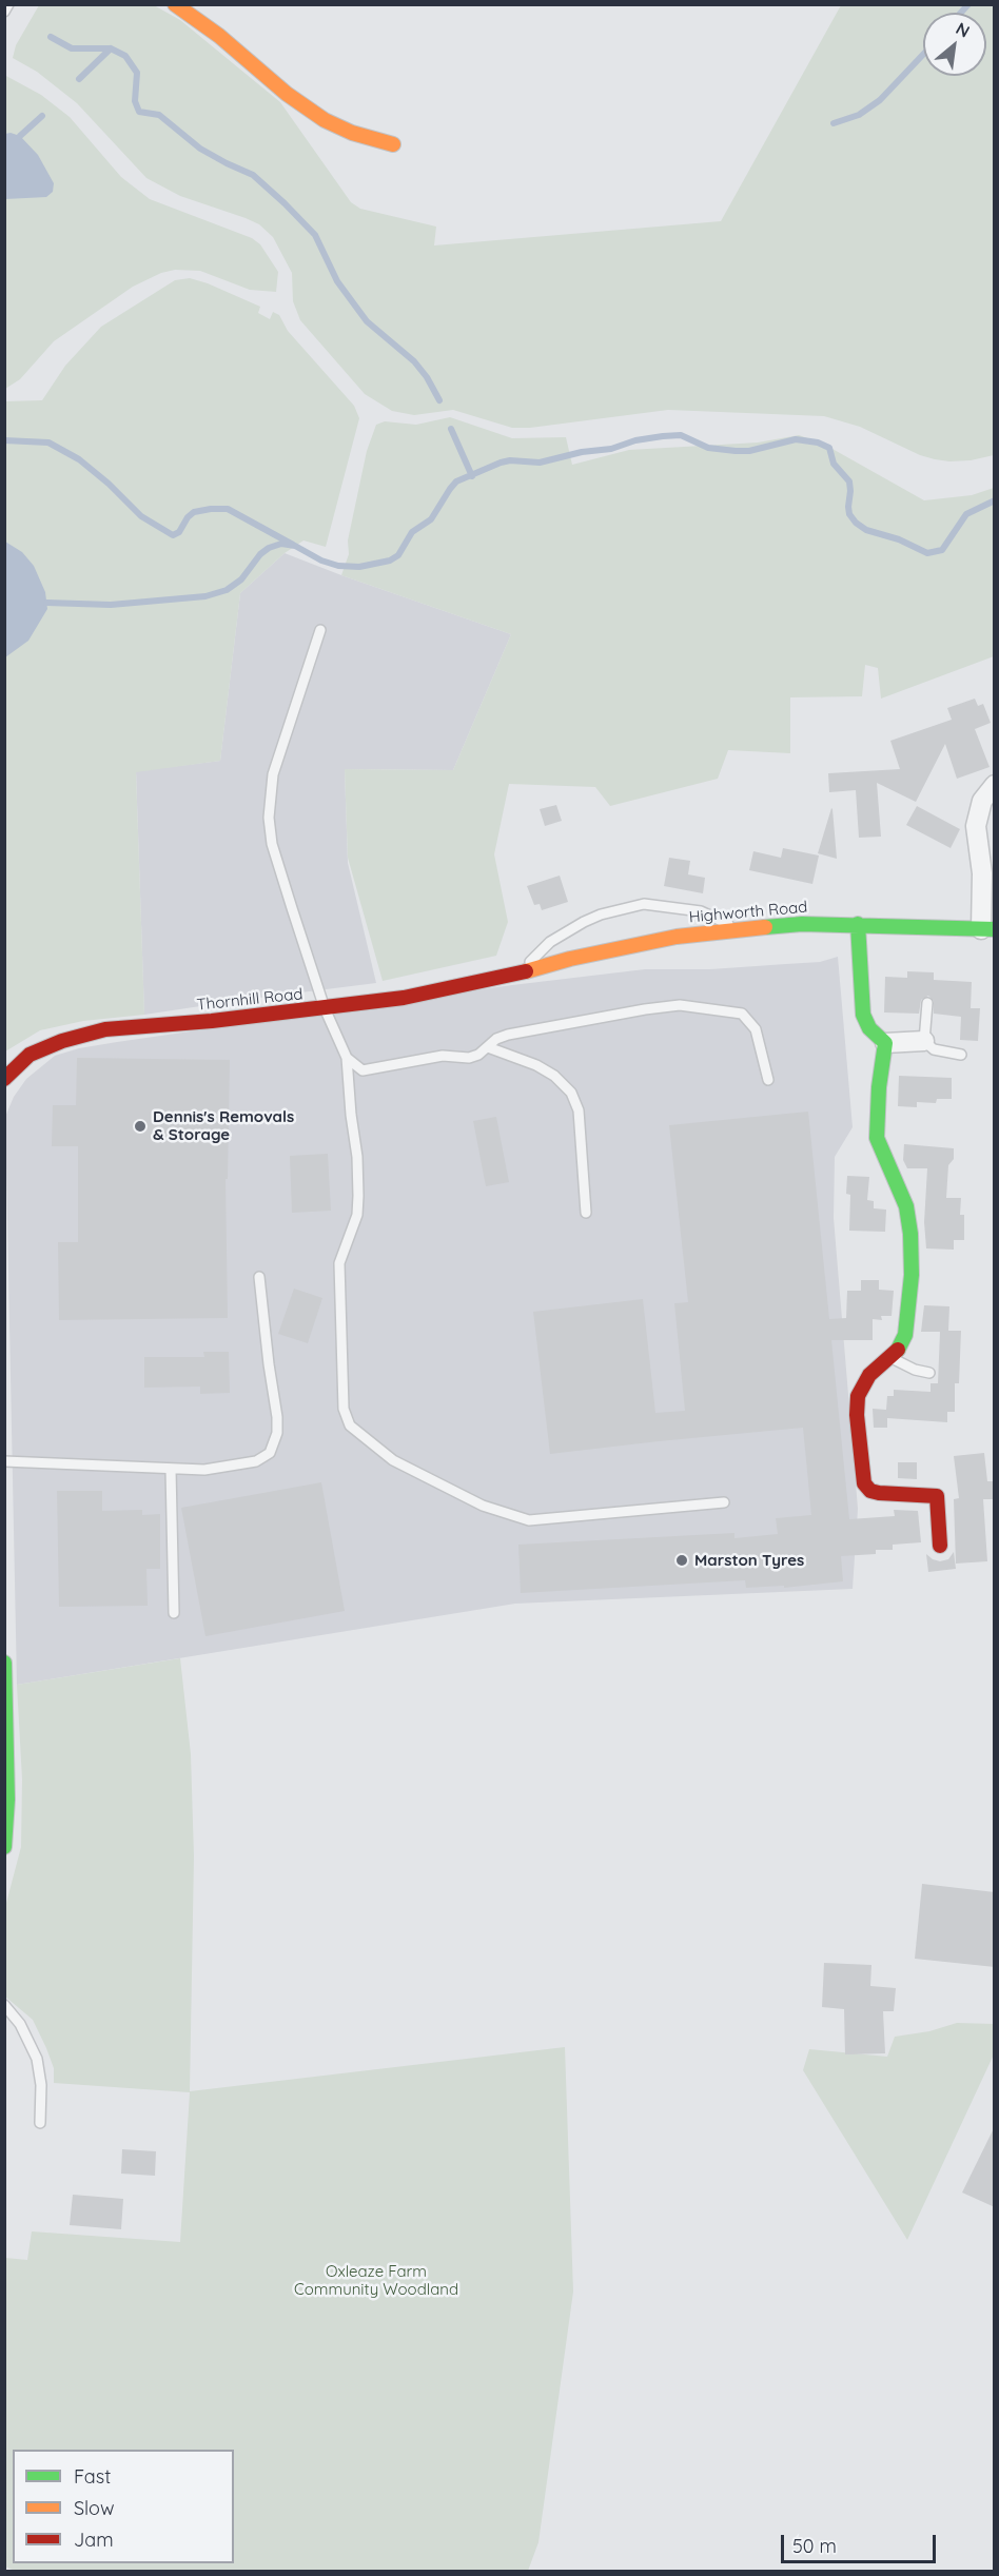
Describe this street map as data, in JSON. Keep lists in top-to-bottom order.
{
  "streets": {
    "street": ["Highworth Road", "Thornhill Road"]
  },
  "crossings": [
    ["Highworth Road", "Thornhill Road"]
  ],
  "parks": ["Oxleaze Farm Community Woodland"],
  "places": ["Dennis's Removals & Storage", "Marston Tyres"],
  "legend": ["Fast", "Slow", "Jam"],
  "scale_bar": "50 m",
  "north": "top right"
}
